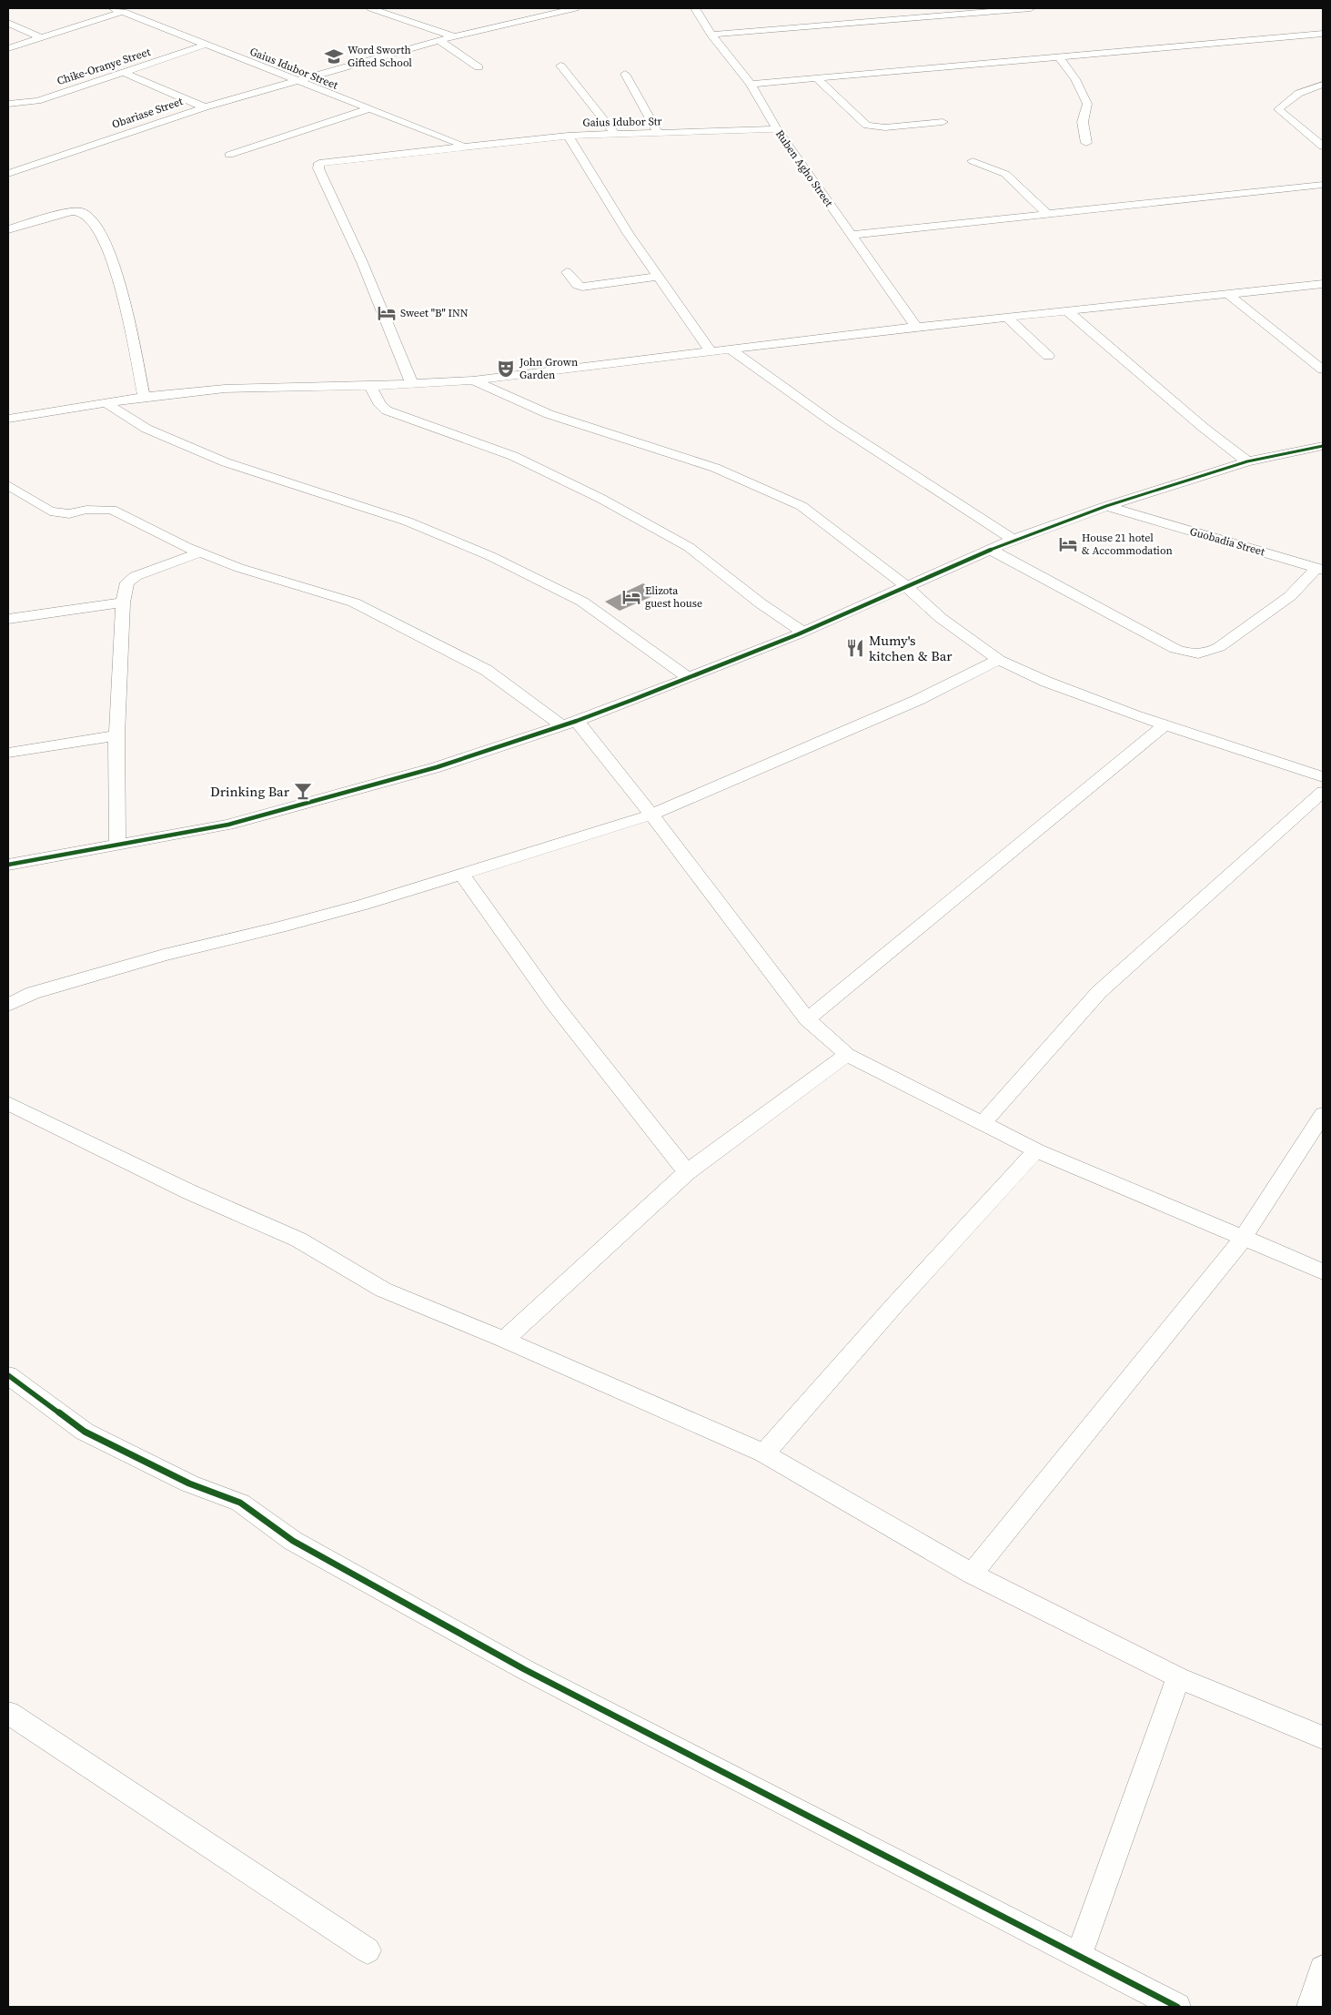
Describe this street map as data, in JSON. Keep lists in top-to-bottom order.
{
  "streets": {
    "street": [
      "Chike-Oranye Street",
      "Gaius Idubor Street",
      "Obariase Street",
      "Gaius Idubor Str",
      "Ruben Agho Street",
      "Guobadia Street"
    ]
  },
  "crossings": [
    ["Chike-Oranye Street", "Gaius Idubor Street"],
    ["Gaius Idubor Street", "Obariase Street"],
    ["Gaius Idubor Street", "Gaius Idubor Str"],
    ["Gaius Idubor Str", "Ruben Agho Street"]
  ],
  "places": {
    "school or university": ["Word Sworth Gifted School"],
    "hotel": ["Sweet \"B\" INN", "House 21 hotel & Accommodation", "Elizota guest house"],
    "theatre": ["John Grown Garden"],
    "restaurant": ["Mumy's kitchen & Bar"],
    "bar": ["Drinking Bar"]
  }
}
